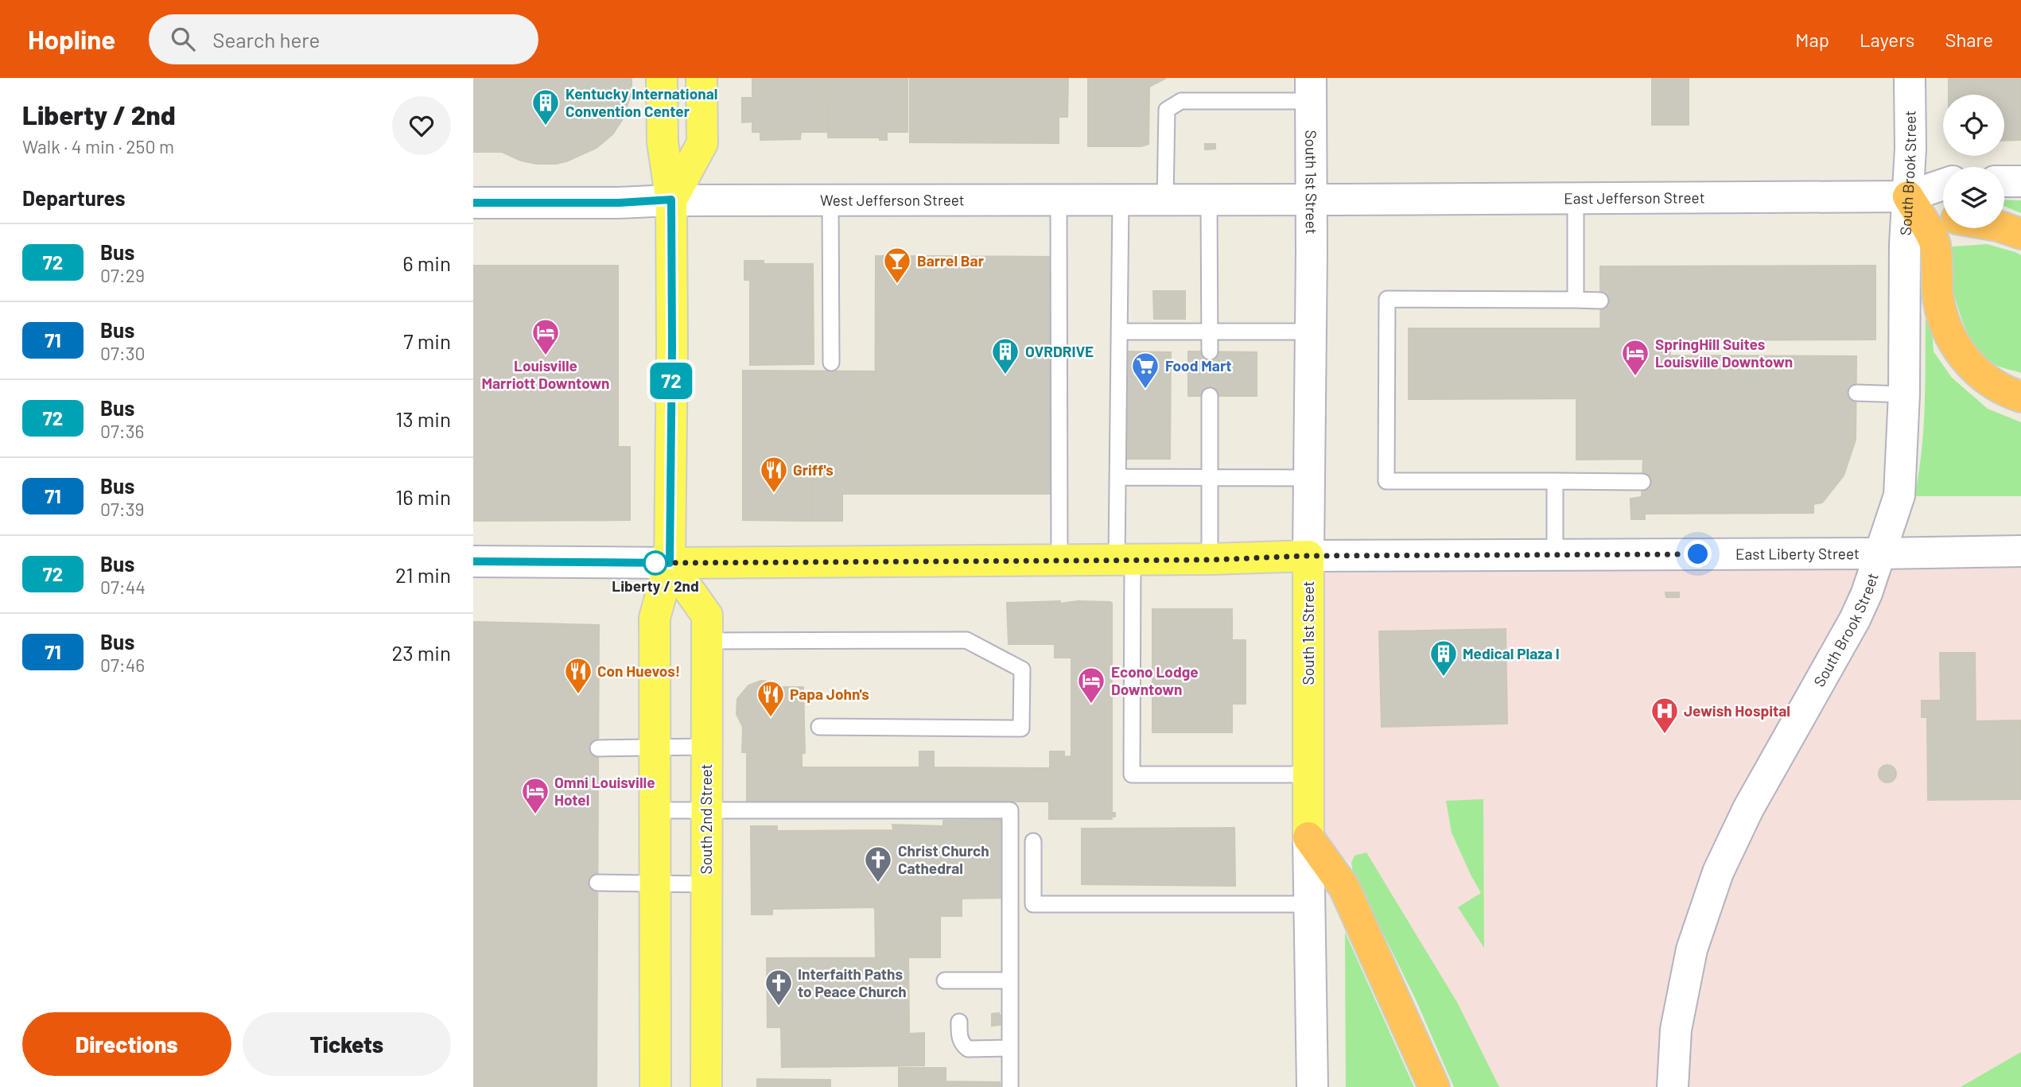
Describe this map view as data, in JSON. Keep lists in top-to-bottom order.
{
  "streets": {
    "main road": [
      "South Brook Street",
      "South 1st Street",
      "East Jefferson Street",
      "West Jefferson Street",
      "East Liberty Street",
      "South 2nd Street"
    ]
  },
  "crossings": [
    ["South Brook Street", "East Jefferson Street"],
    ["South Brook Street", "East Liberty Street"],
    ["South 1st Street", "East Jefferson Street"],
    ["South 1st Street", "West Jefferson Street"],
    ["South 1st Street", "East Liberty Street"],
    ["East Jefferson Street", "West Jefferson Street"]
  ],
  "places": {
    "building": ["Kentucky International Convention Center", "OVRDRIVE", "Medical Plaza I"],
    "bar": ["Barrel Bar"],
    "hotel": [
      "Louisville Marriott Downtown",
      "SpringHill Suites Louisville Downtown",
      "Econo Lodge Downtown",
      "Omni Louisville Hotel"
    ],
    "supermarket": ["Food Mart"],
    "restaurant": ["Griff's", "Con Huevos!", "Papa John's"],
    "other": ["Liberty / 2nd"],
    "hospital": ["Jewish Hospital"],
    "church": ["Christ Church Cathedral", "Interfaith Paths to Peace Church"]
  },
  "lines": ["bus line 72"],
  "page": {
    "header": "Hopline",
    "search": "Search here",
    "nav": ["Map", "Layers", "Share"],
    "heading": [
      ["Liberty / 2nd", "Walk · 4 min · 250 m"],
      "Departures"
    ],
    "on_map": "72",
    "list": [
      {
        "mark": "72",
        "name": "Bus",
        "note": "07:29",
        "value": "6 min"
      },
      {
        "mark": "71",
        "name": "Bus",
        "note": "07:30",
        "value": "7 min"
      },
      {
        "mark": "72",
        "name": "Bus",
        "note": "07:36",
        "value": "13 min"
      },
      {
        "mark": "71",
        "name": "Bus",
        "note": "07:39",
        "value": "16 min"
      },
      {
        "mark": "72",
        "name": "Bus",
        "note": "07:44",
        "value": "21 min"
      },
      {
        "mark": "71",
        "name": "Bus",
        "note": "07:46",
        "value": "23 min"
      }
    ],
    "buttons": ["Directions", "Tickets"]
  }
}
